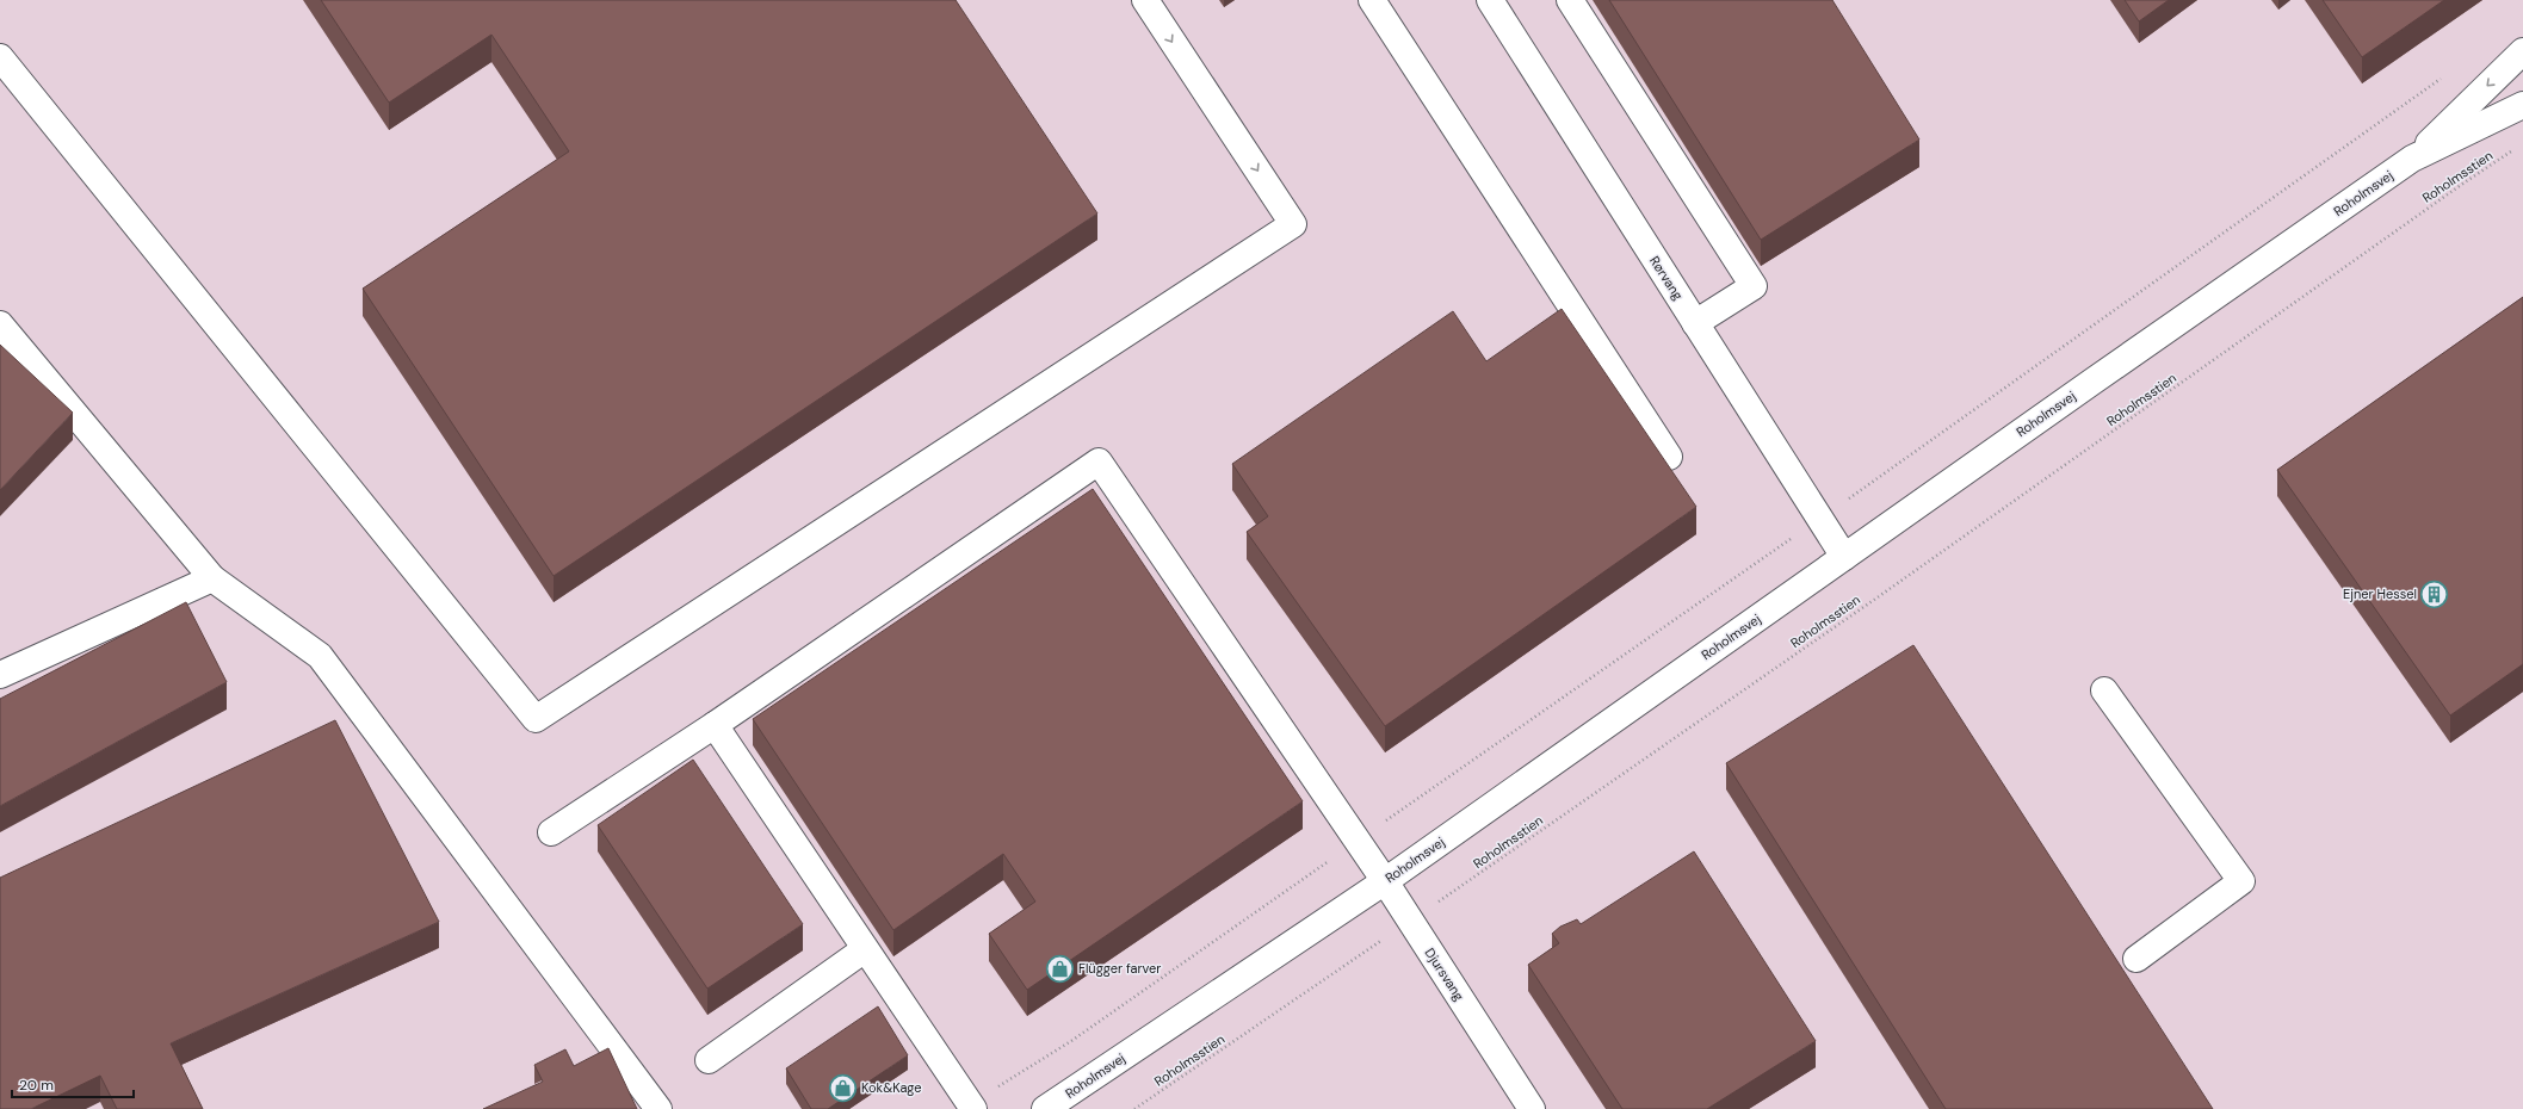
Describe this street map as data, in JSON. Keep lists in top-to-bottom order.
{
  "streets": {
    "street": ["Roholmsvej", "Rørvang", "Djursvang"],
    "path": ["Roholmsstien"]
  },
  "crossings": [
    ["Roholmsstien", "Djursvang"],
    ["Roholmsvej", "Rørvang"],
    ["Roholmsvej", "Djursvang"]
  ],
  "places": {
    "building": ["Ejner Hessel"],
    "shop": ["Flügger farver", "Kok&Kage"]
  },
  "scale_bar": "20 m"
}
